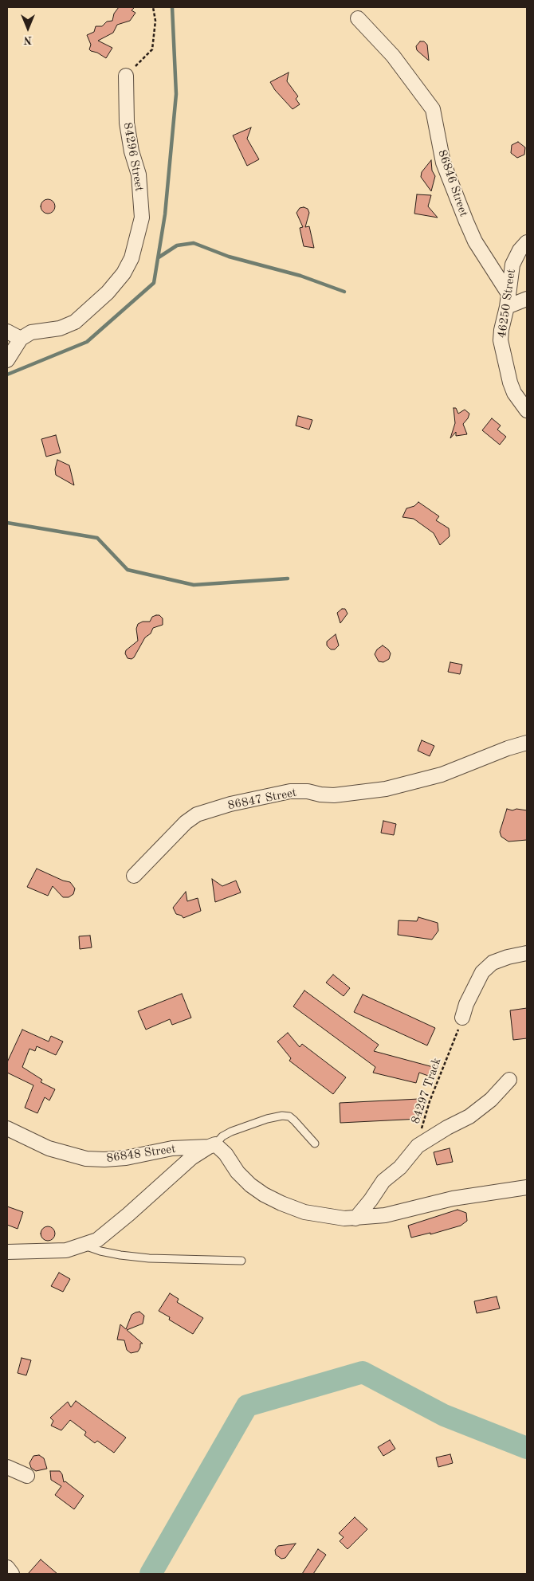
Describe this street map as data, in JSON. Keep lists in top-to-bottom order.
{
  "streets": {
    "street": [
      "84296 Street",
      "86846 Street",
      "46250 Street",
      "86847 Street",
      "86848 Street"
    ],
    "path": ["84297 Track"]
  },
  "crossings": [
    ["86846 Street", "46250 Street"]
  ],
  "north": "bottom"
}
